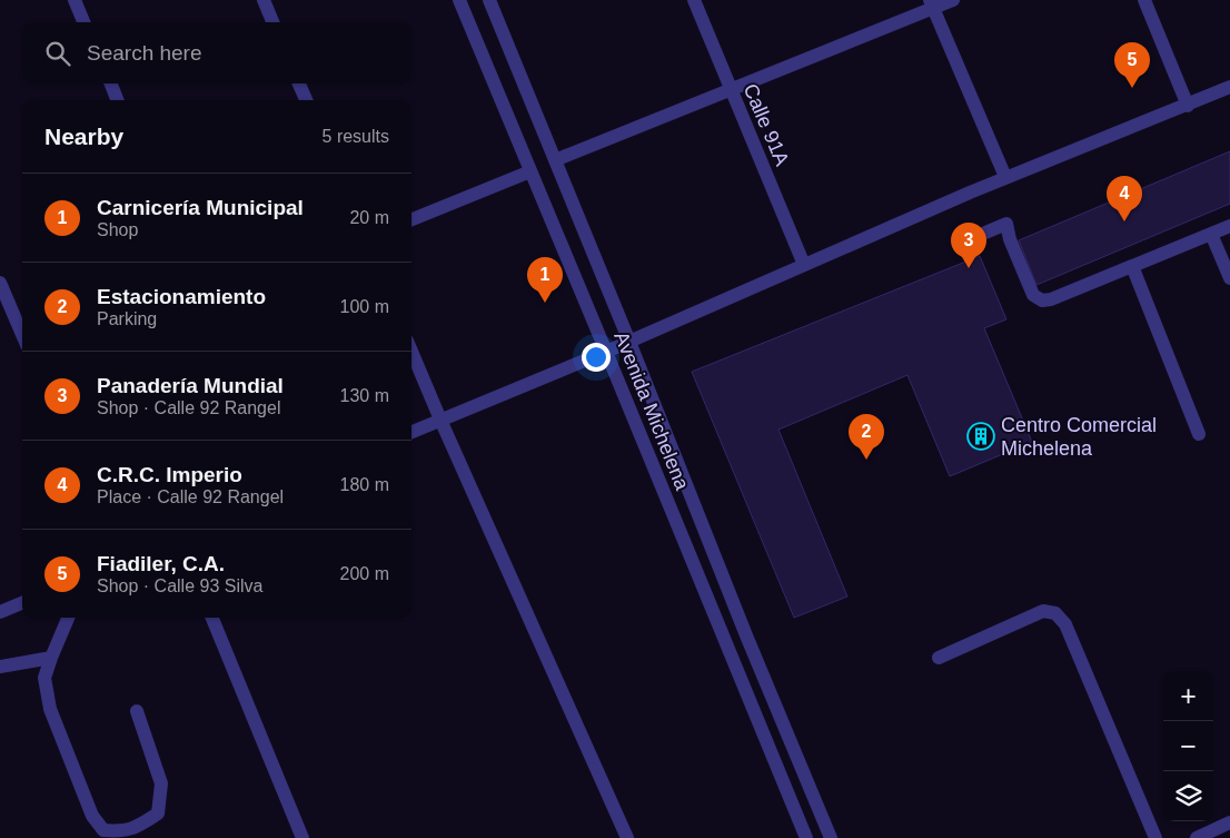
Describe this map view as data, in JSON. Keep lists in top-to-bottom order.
{
  "streets": {
    "street": ["Calle 91A", "Avenida Michelena"]
  },
  "places": {
    "building": ["Centro Comercial Michelena"]
  },
  "page": {
    "search": "Search here",
    "pins": [
      "5",
      "4",
      "3",
      "1",
      "2"
    ],
    "heading": ["Nearby", "5 results"],
    "list": [
      {
        "mark": "1",
        "name": "Carnicería Municipal",
        "note": "Shop",
        "value": "20 m"
      },
      {
        "mark": "2",
        "name": "Estacionamiento",
        "note": "Parking",
        "value": "100 m"
      },
      {
        "mark": "3",
        "name": "Panadería Mundial",
        "note": "Shop · Calle 92 Rangel",
        "value": "130 m"
      },
      {
        "mark": "4",
        "name": "C.R.C. Imperio",
        "note": "Place · Calle 92 Rangel",
        "value": "180 m"
      },
      {
        "mark": "5",
        "name": "Fiadiler, C.A.",
        "note": "Shop · Calle 93 Silva",
        "value": "200 m"
      }
    ],
    "map_buttons": ["+", "−"]
  }
}
